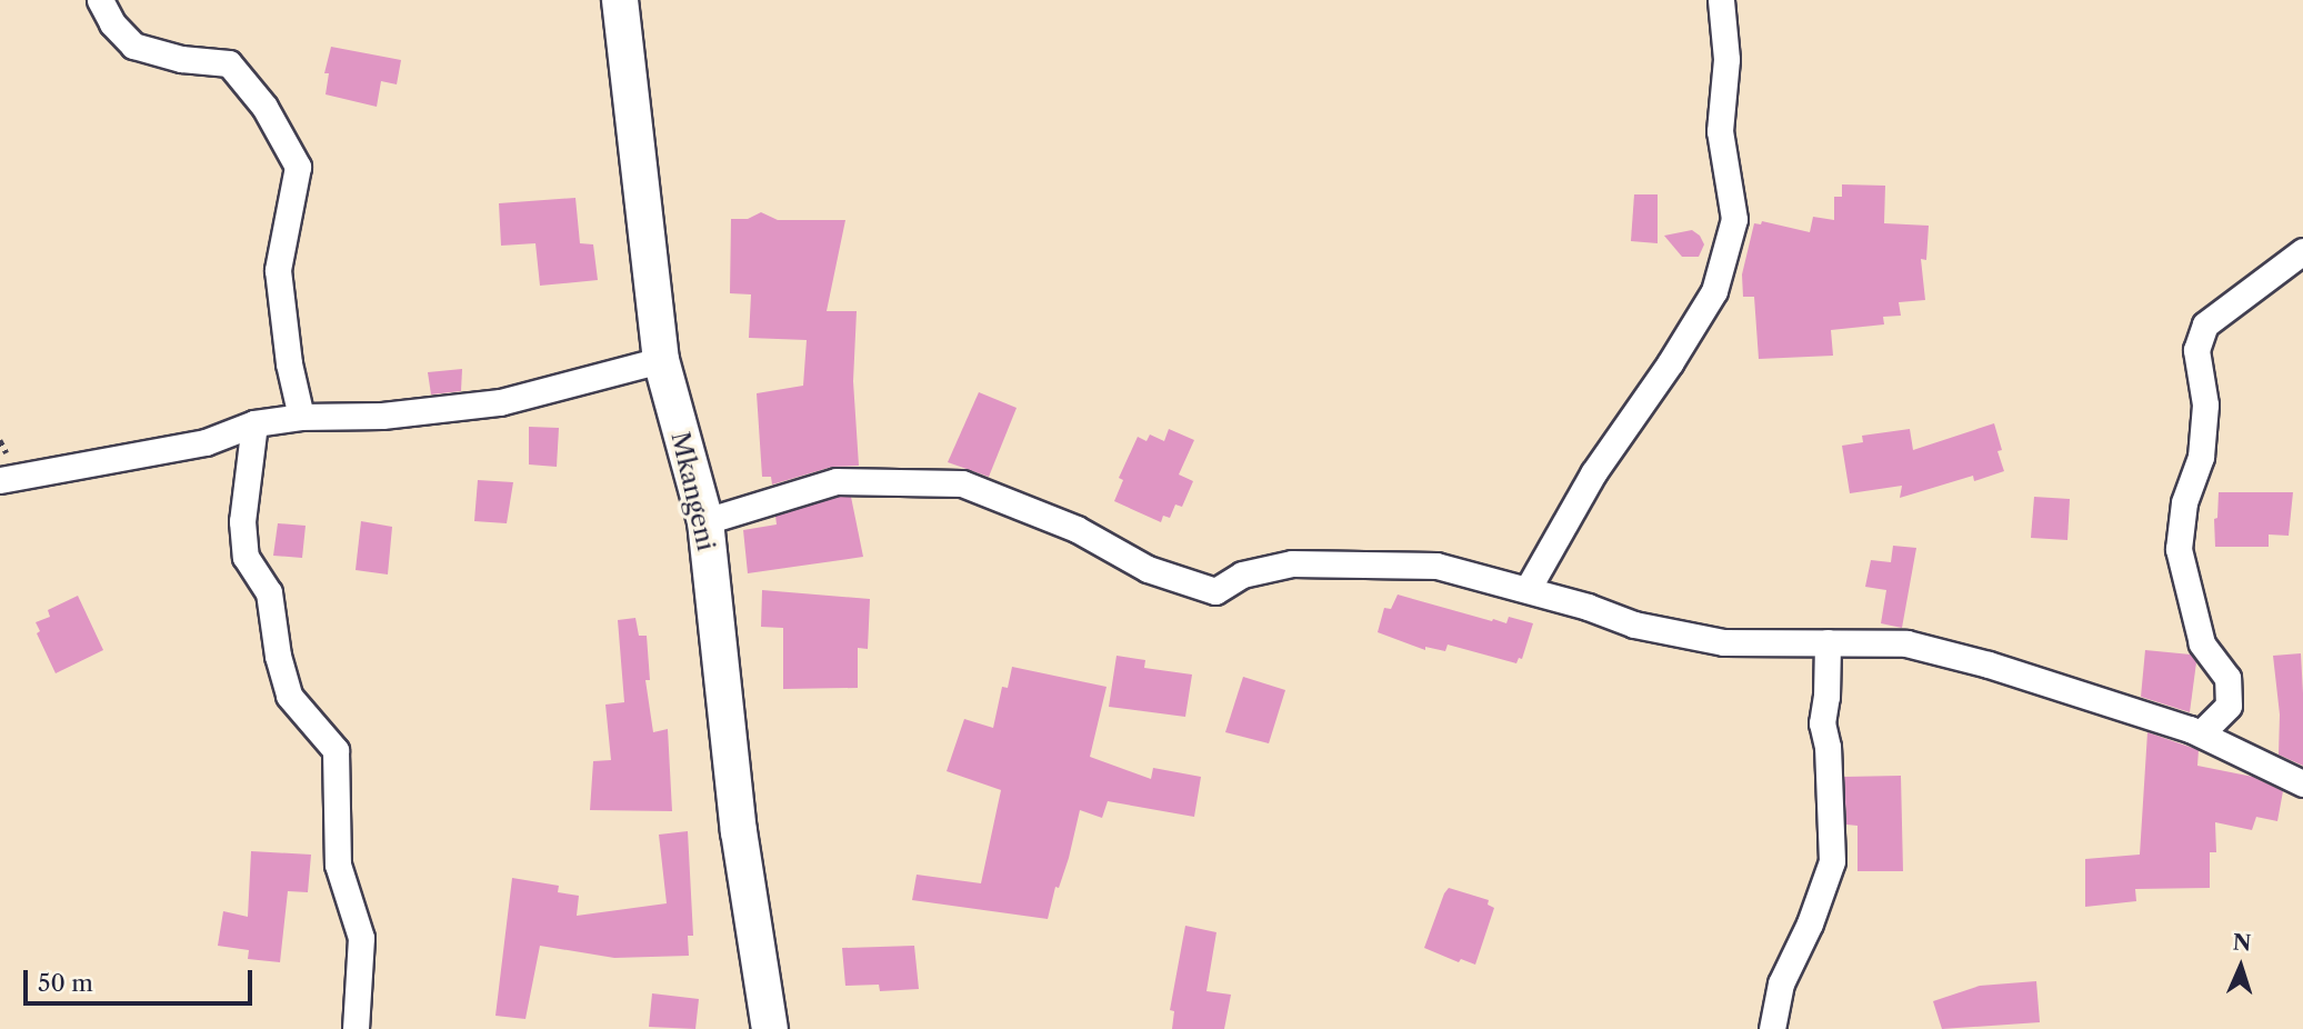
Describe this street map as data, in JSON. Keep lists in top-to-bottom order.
{
  "streets": {
    "street": ["Mkangeni"]
  },
  "scale_bar": "50 m",
  "north": "top"
}
